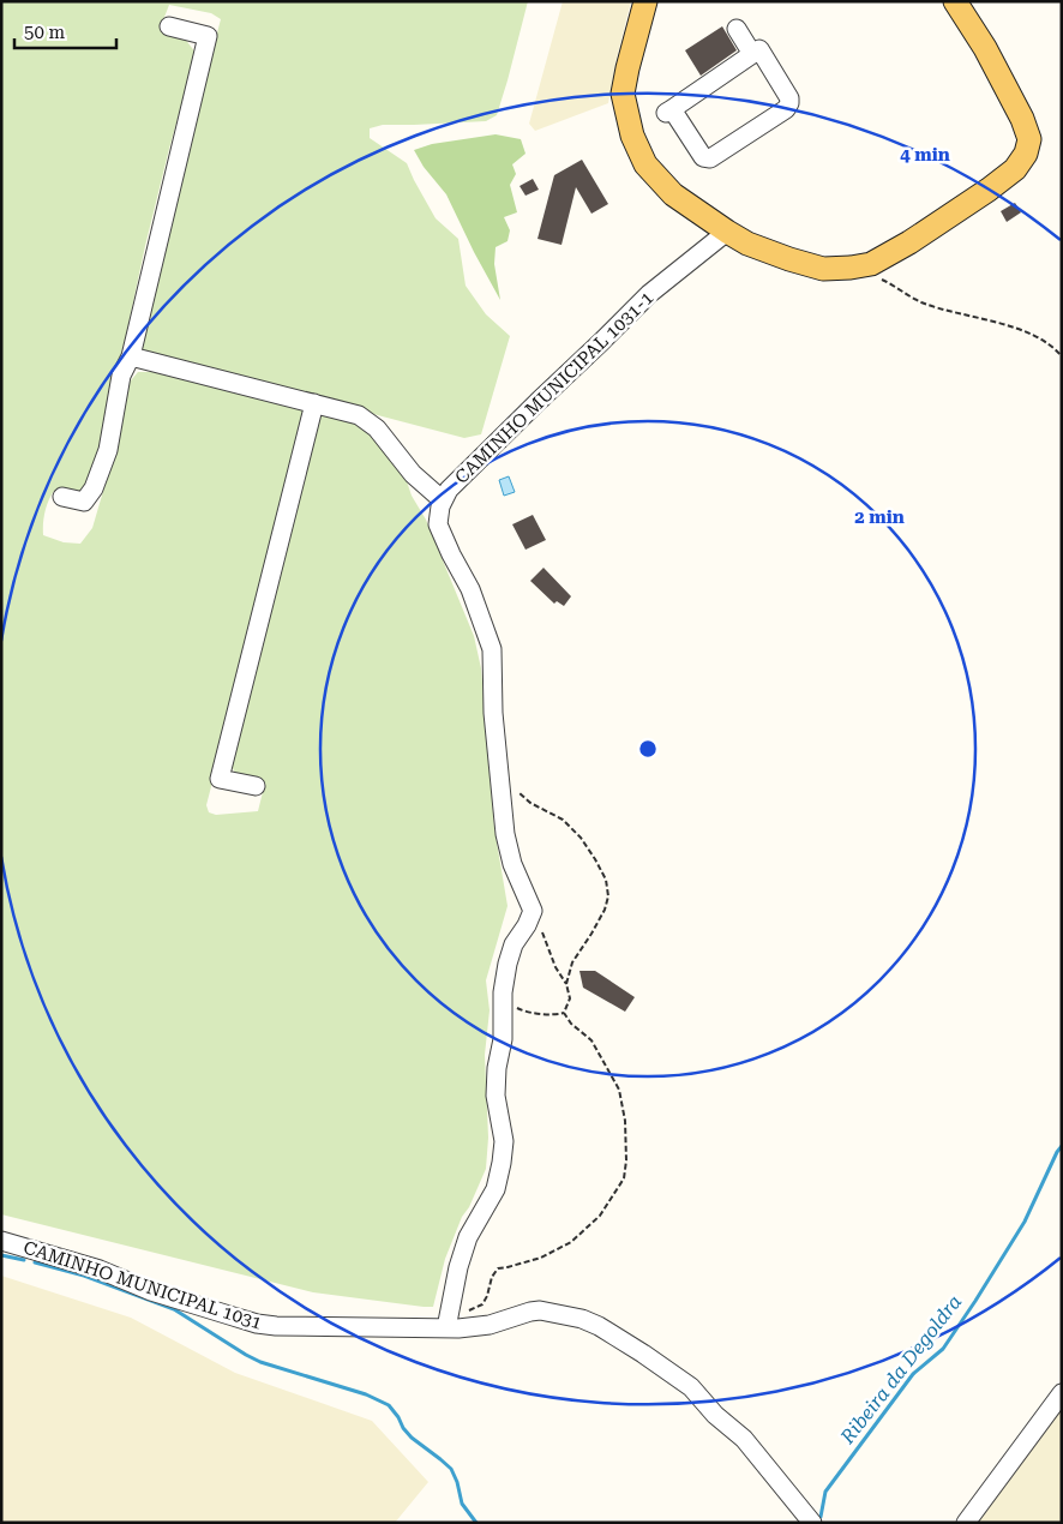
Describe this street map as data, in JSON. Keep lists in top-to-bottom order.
{
  "streets": {
    "street": ["CAMINHO MUNICIPAL 1031-1", "CAMINHO MUNICIPAL 1031"]
  },
  "water": ["Ribeira da Degoldra"],
  "scale_bar": "50 m",
  "rings": ["4 min", "2 min"]
}
